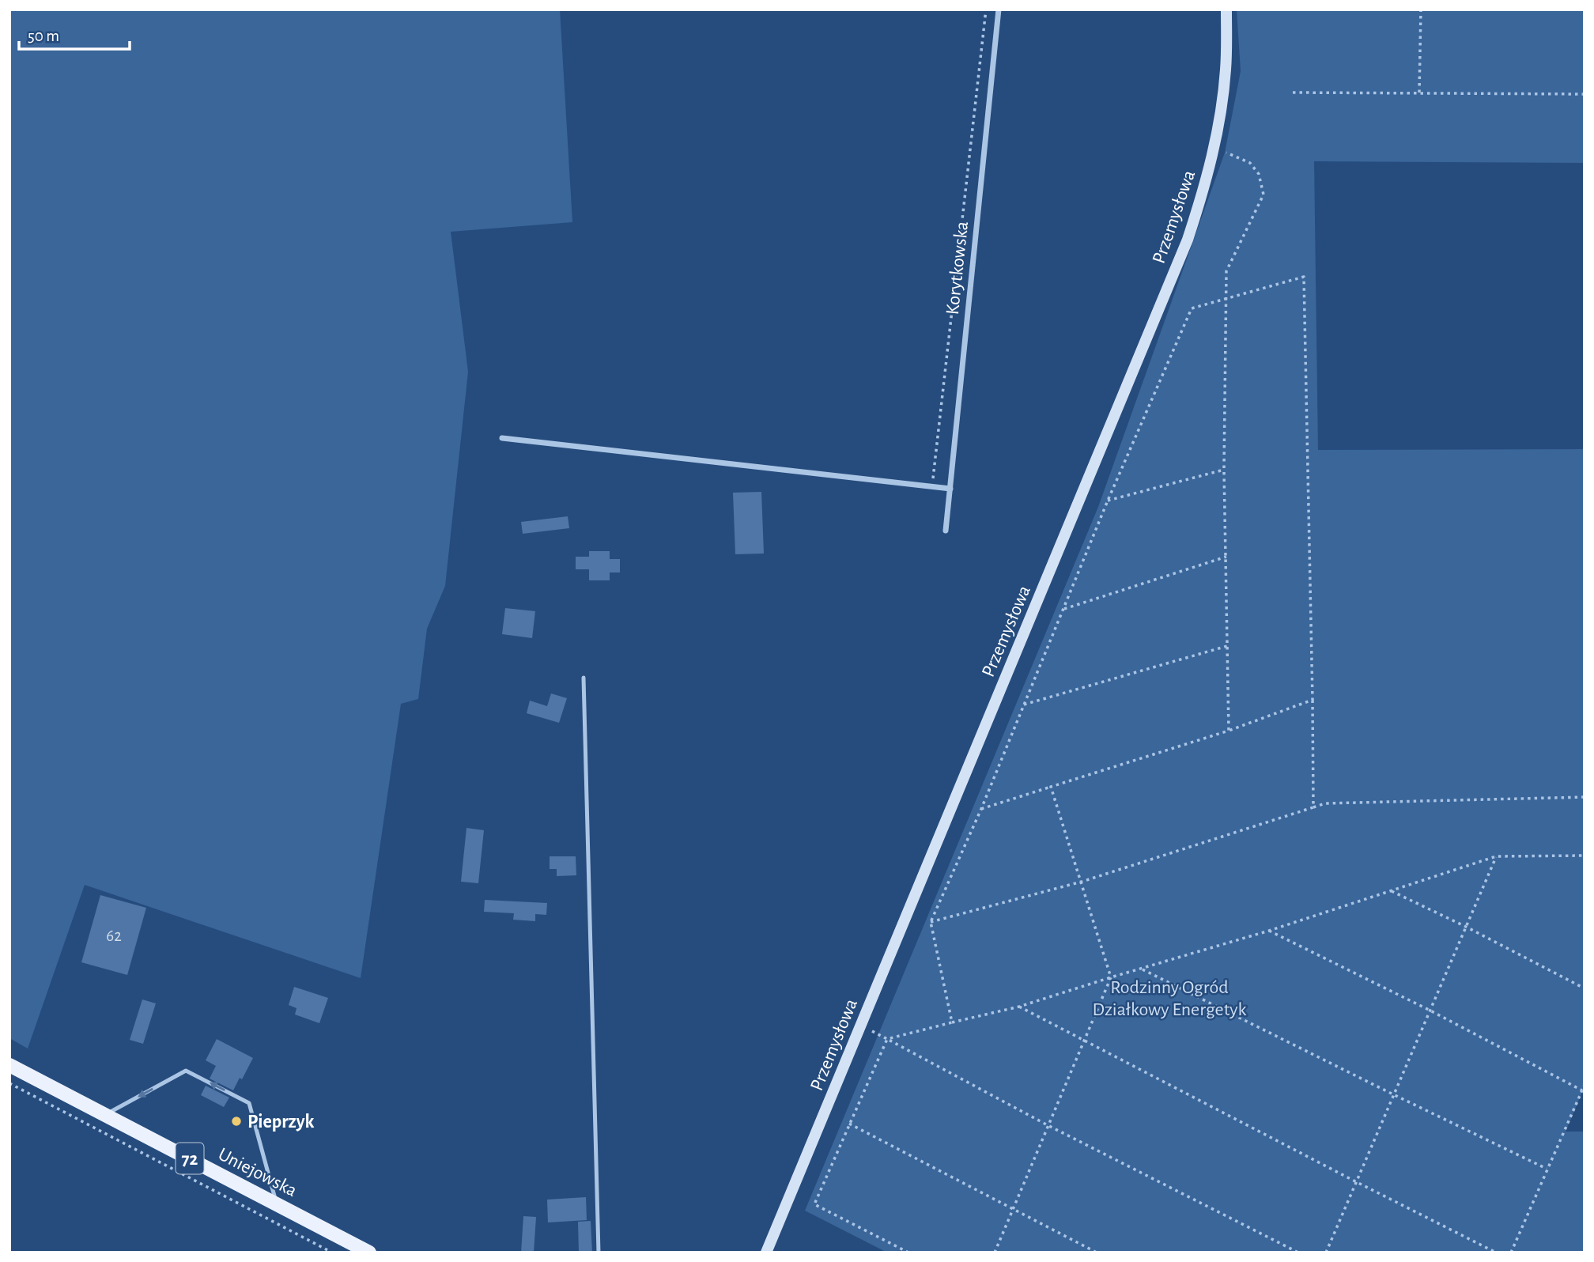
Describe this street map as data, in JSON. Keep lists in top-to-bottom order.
{
  "streets": {
    "main road": ["Przemysłowa", "72", "Uniejowska"],
    "street": ["Korytkowska"]
  },
  "parks": ["Rodzinny Ogród Działkowy Energetyk"],
  "places": ["Pieprzyk"],
  "house_numbers": ["62"],
  "scale_bar": "50 m"
}
